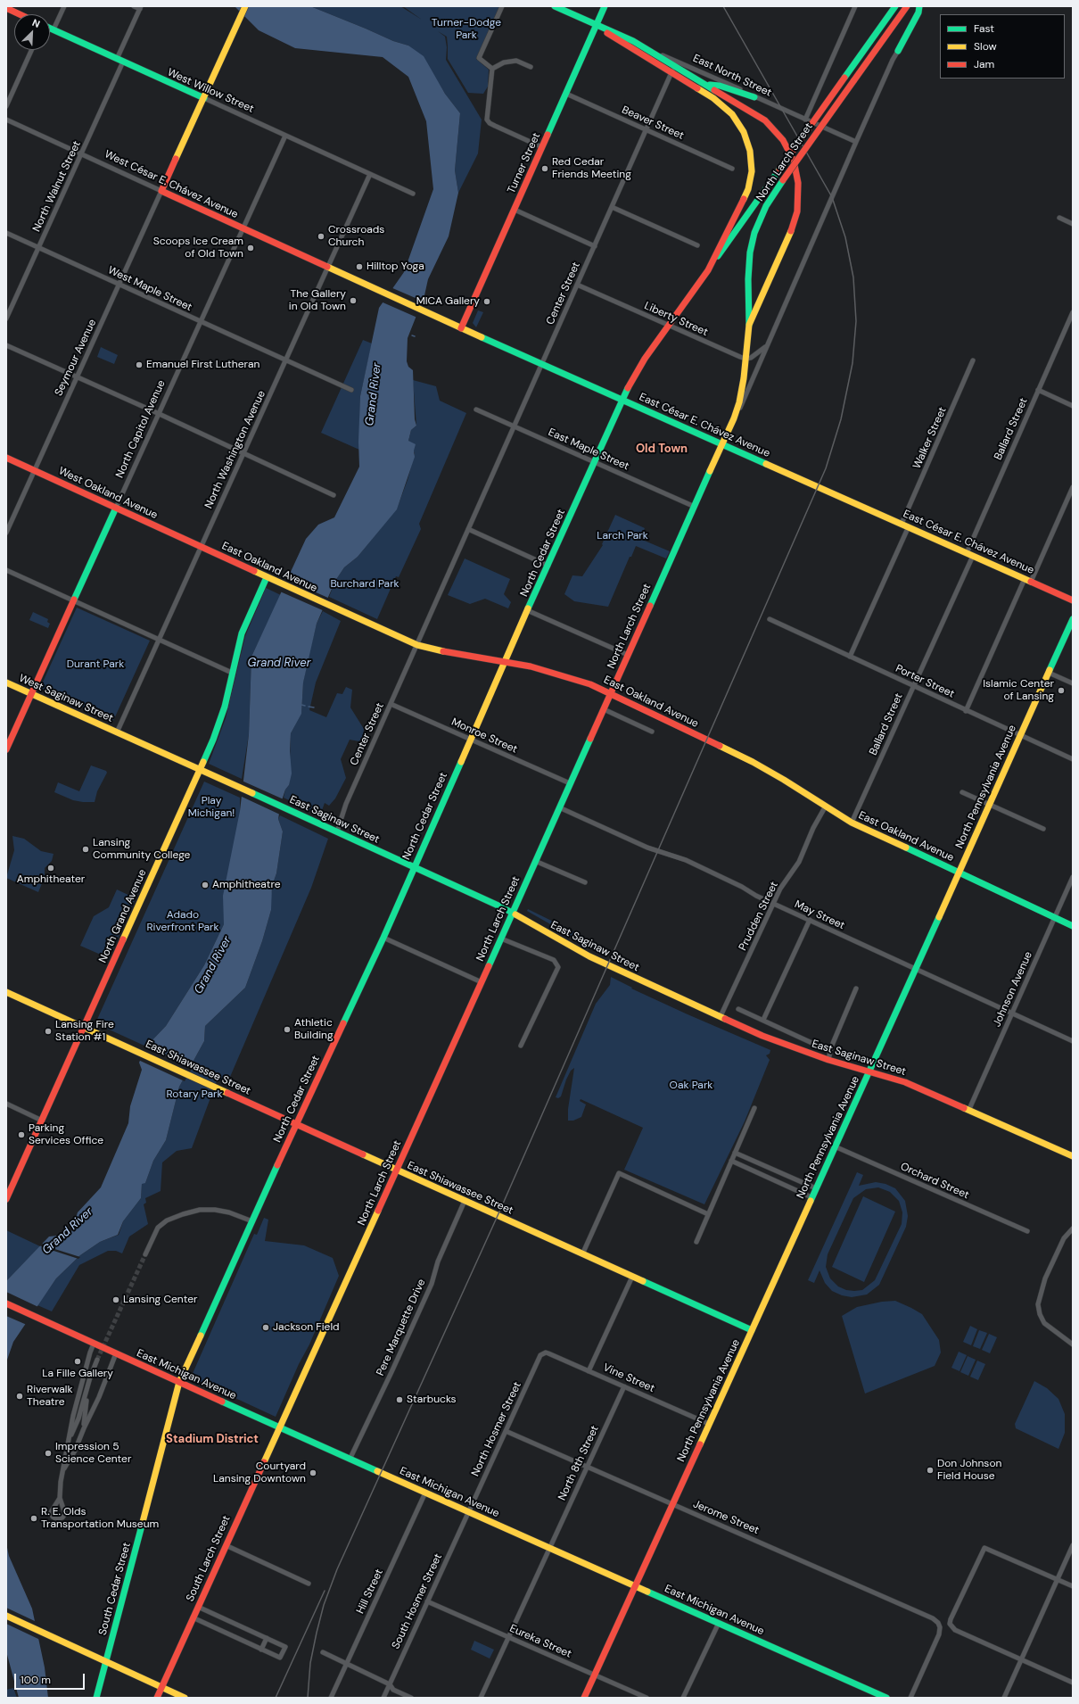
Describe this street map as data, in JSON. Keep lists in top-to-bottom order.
{
  "streets": {
    "main road": [
      "East North Street",
      "West Willow Street",
      "North Larch Street",
      "Turner Street",
      "West César E. Chávez Avenue",
      "East César E. Chávez Avenue",
      "North Capitol Avenue",
      "West Oakland Avenue",
      "North Cedar Street",
      "East Oakland Avenue",
      "West Saginaw Street",
      "North Pennsylvania Avenue",
      "East Saginaw Street",
      "North Grand Avenue",
      "East Shiawassee Street",
      "East Michigan Avenue",
      "South Larch Street",
      "South Cedar Street"
    ],
    "street": [
      "Beaver Street",
      "North Walnut Street",
      "West Maple Street",
      "Center Street",
      "Liberty Street",
      "Seymour Avenue",
      "Ballard Street",
      "Walker Street",
      "North Washington Avenue",
      "East Maple Street",
      "Porter Street",
      "Monroe Street",
      "May Street",
      "Prudden Street",
      "Johnson Avenue",
      "Orchard Street",
      "Pere Marquette Drive",
      "Vine Street",
      "North Hosmer Street",
      "North 8th Street",
      "Jerome Street",
      "Hill Street",
      "South Hosmer Street",
      "Eureka Street"
    ]
  },
  "crossings": [
    ["East North Street", "North Larch Street"],
    ["East North Street", "Turner Street"],
    ["East North Street", "Center Street"],
    ["West Willow Street", "North Walnut Street"],
    ["West Willow Street", "North Capitol Avenue"],
    ["West Willow Street", "North Washington Avenue"],
    ["Beaver Street", "Turner Street"],
    ["Beaver Street", "Center Street"],
    ["North Larch Street", "Liberty Street"],
    ["North Larch Street", "East César E. Chávez Avenue"],
    ["North Larch Street", "East Maple Street"],
    ["North Larch Street", "North Cedar Street"],
    ["North Larch Street", "East Oakland Avenue"],
    ["North Larch Street", "Monroe Street"],
    ["North Larch Street", "East Saginaw Street"],
    ["North Larch Street", "May Street"],
    ["North Larch Street", "East Shiawassee Street"],
    ["North Larch Street", "East Michigan Avenue"],
    ["North Larch Street", "South Larch Street"],
    ["Turner Street", "East César E. Chávez Avenue"],
    ["West César E. Chávez Avenue", "North Walnut Street"],
    ["West César E. Chávez Avenue", "Seymour Avenue"],
    ["West César E. Chávez Avenue", "East César E. Chávez Avenue"],
    ["West César E. Chávez Avenue", "North Capitol Avenue"],
    ["West César E. Chávez Avenue", "North Washington Avenue"],
    ["North Walnut Street", "West Maple Street"],
    ["West Maple Street", "Seymour Avenue"],
    ["West Maple Street", "North Capitol Avenue"],
    ["West Maple Street", "North Washington Avenue"],
    ["Center Street", "Liberty Street"],
    ["Center Street", "East César E. Chávez Avenue"],
    ["Center Street", "East Maple Street"],
    ["Center Street", "East Oakland Avenue"],
    ["Center Street", "Monroe Street"],
    ["Center Street", "East Saginaw Street"],
    ["Liberty Street", "North Cedar Street"],
    ["Seymour Avenue", "West Oakland Avenue"],
    ["East César E. Chávez Avenue", "Ballard Street"],
    ["East César E. Chávez Avenue", "Walker Street"],
    ["East César E. Chávez Avenue", "North Washington Avenue"],
    ["East César E. Chávez Avenue", "North Cedar Street"],
    ["North Capitol Avenue", "West Oakland Avenue"],
    ["North Capitol Avenue", "West Saginaw Street"],
    ["Ballard Street", "East Oakland Avenue"],
    ["Ballard Street", "Porter Street"],
    ["Walker Street", "Porter Street"],
    ["North Washington Avenue", "West Oakland Avenue"],
    ["North Washington Avenue", "East Oakland Avenue"],
    ["North Washington Avenue", "West Saginaw Street"],
    ["North Washington Avenue", "East Saginaw Street"],
    ["East Maple Street", "North Cedar Street"],
    ["West Oakland Avenue", "East Oakland Avenue"],
    ["North Cedar Street", "East Oakland Avenue"],
    ["North Cedar Street", "Monroe Street"],
    ["North Cedar Street", "East Saginaw Street"],
    ["North Cedar Street", "East Shiawassee Street"],
    ["North Cedar Street", "East Michigan Avenue"],
    ["North Cedar Street", "South Cedar Street"],
    ["East Oakland Avenue", "North Pennsylvania Avenue"],
    ["East Oakland Avenue", "North Grand Avenue"],
    ["East Oakland Avenue", "Prudden Street"],
    ["East Oakland Avenue", "Johnson Avenue"],
    ["Porter Street", "North Pennsylvania Avenue"],
    ["West Saginaw Street", "East Saginaw Street"],
    ["North Pennsylvania Avenue", "East Saginaw Street"],
    ["North Pennsylvania Avenue", "May Street"],
    ["North Pennsylvania Avenue", "East Shiawassee Street"],
    ["North Pennsylvania Avenue", "Orchard Street"],
    ["North Pennsylvania Avenue", "East Michigan Avenue"],
    ["North Pennsylvania Avenue", "Vine Street"],
    ["North Pennsylvania Avenue", "Jerome Street"],
    ["North Pennsylvania Avenue", "Eureka Street"],
    ["East Saginaw Street", "North Grand Avenue"],
    ["East Saginaw Street", "Prudden Street"],
    ["East Saginaw Street", "Johnson Avenue"],
    ["May Street", "Prudden Street"],
    ["May Street", "Johnson Avenue"],
    ["North Grand Avenue", "East Shiawassee Street"],
    ["East Shiawassee Street", "Pere Marquette Drive"],
    ["Pere Marquette Drive", "East Michigan Avenue"],
    ["East Michigan Avenue", "North Hosmer Street"],
    ["East Michigan Avenue", "North 8th Street"],
    ["East Michigan Avenue", "South Larch Street"],
    ["East Michigan Avenue", "South Cedar Street"],
    ["East Michigan Avenue", "Hill Street"],
    ["East Michigan Avenue", "South Hosmer Street"],
    ["Vine Street", "North Hosmer Street"],
    ["Vine Street", "North 8th Street"],
    ["North Hosmer Street", "Jerome Street"],
    ["North Hosmer Street", "South Hosmer Street"],
    ["North 8th Street", "Jerome Street"],
    ["North 8th Street", "Eureka Street"],
    ["South Hosmer Street", "Eureka Street"]
  ],
  "districts": ["Old Town", "Stadium District"],
  "water": ["Grand River"],
  "parks": [
    "Turner-Dodge Park",
    "Larch Park",
    "Burchard Park",
    "Durant Park",
    "Play Michigan!",
    "Adado Riverfront Park",
    "Oak Park",
    "Rotary Park"
  ],
  "places": [
    "Red Cedar Friends Meeting",
    "Crossroads Church",
    "Scoops Ice Cream of Old Town",
    "Hilltop Yoga",
    "The Gallery in Old Town",
    "MICA Gallery",
    "Emanuel First Lutheran",
    "Islamic Center of Lansing",
    "Lansing Community College",
    "Amphitheater",
    "Amphitheatre",
    "Athletic Building",
    "Lansing Fire Station #1",
    "Parking Services Office",
    "Lansing Center",
    "Jackson Field",
    "La Fille Gallery",
    "Riverwalk Theatre",
    "Starbucks",
    "Impression 5 Science Center",
    "Don Johnson Field House",
    "Courtyard Lansing Downtown",
    "R. E. Olds Transportation Museum"
  ],
  "legend": ["Fast", "Slow", "Jam"],
  "scale_bar": "100 m",
  "north": "top right"
}
